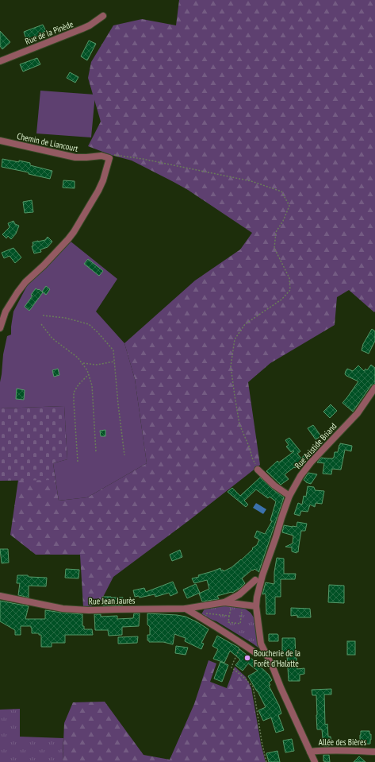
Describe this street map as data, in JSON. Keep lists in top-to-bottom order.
{
  "streets": {
    "street": [
      "Rue de la Pinède",
      "Chemin de Liancourt",
      "Rue Aristide Briand",
      "Rue Jean Jaurès",
      "Allée des Bières"
    ]
  },
  "crossings": [
    ["Rue Aristide Briand", "Allée des Bières"]
  ],
  "places": ["Boucherie de la Forêt d'Halatte"]
}
